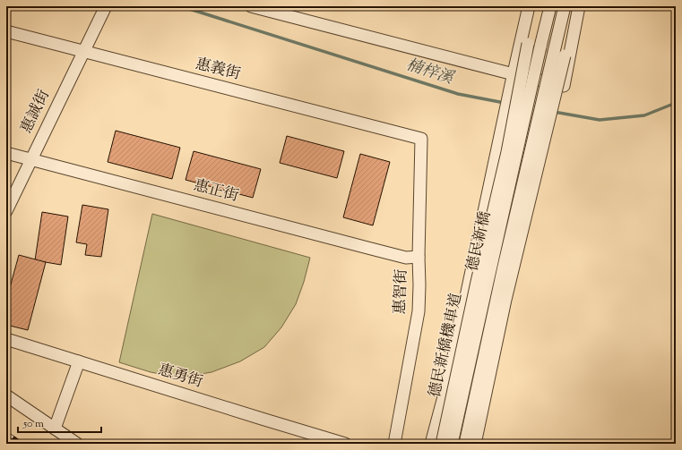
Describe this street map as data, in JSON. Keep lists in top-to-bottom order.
{
  "streets": {
    "street": [
      "惠義街",
      "惠誠街",
      "惠正街",
      "德民新橋",
      "惠智街",
      "德民新橋機車道",
      "惠勇街"
    ]
  },
  "crossings": [
    ["惠義街", "惠誠街"],
    ["惠義街", "惠智街"],
    ["惠誠街", "惠正街"],
    ["惠正街", "惠智街"]
  ],
  "water": ["楠梓溪"],
  "scale_bar": "50 m"
}
